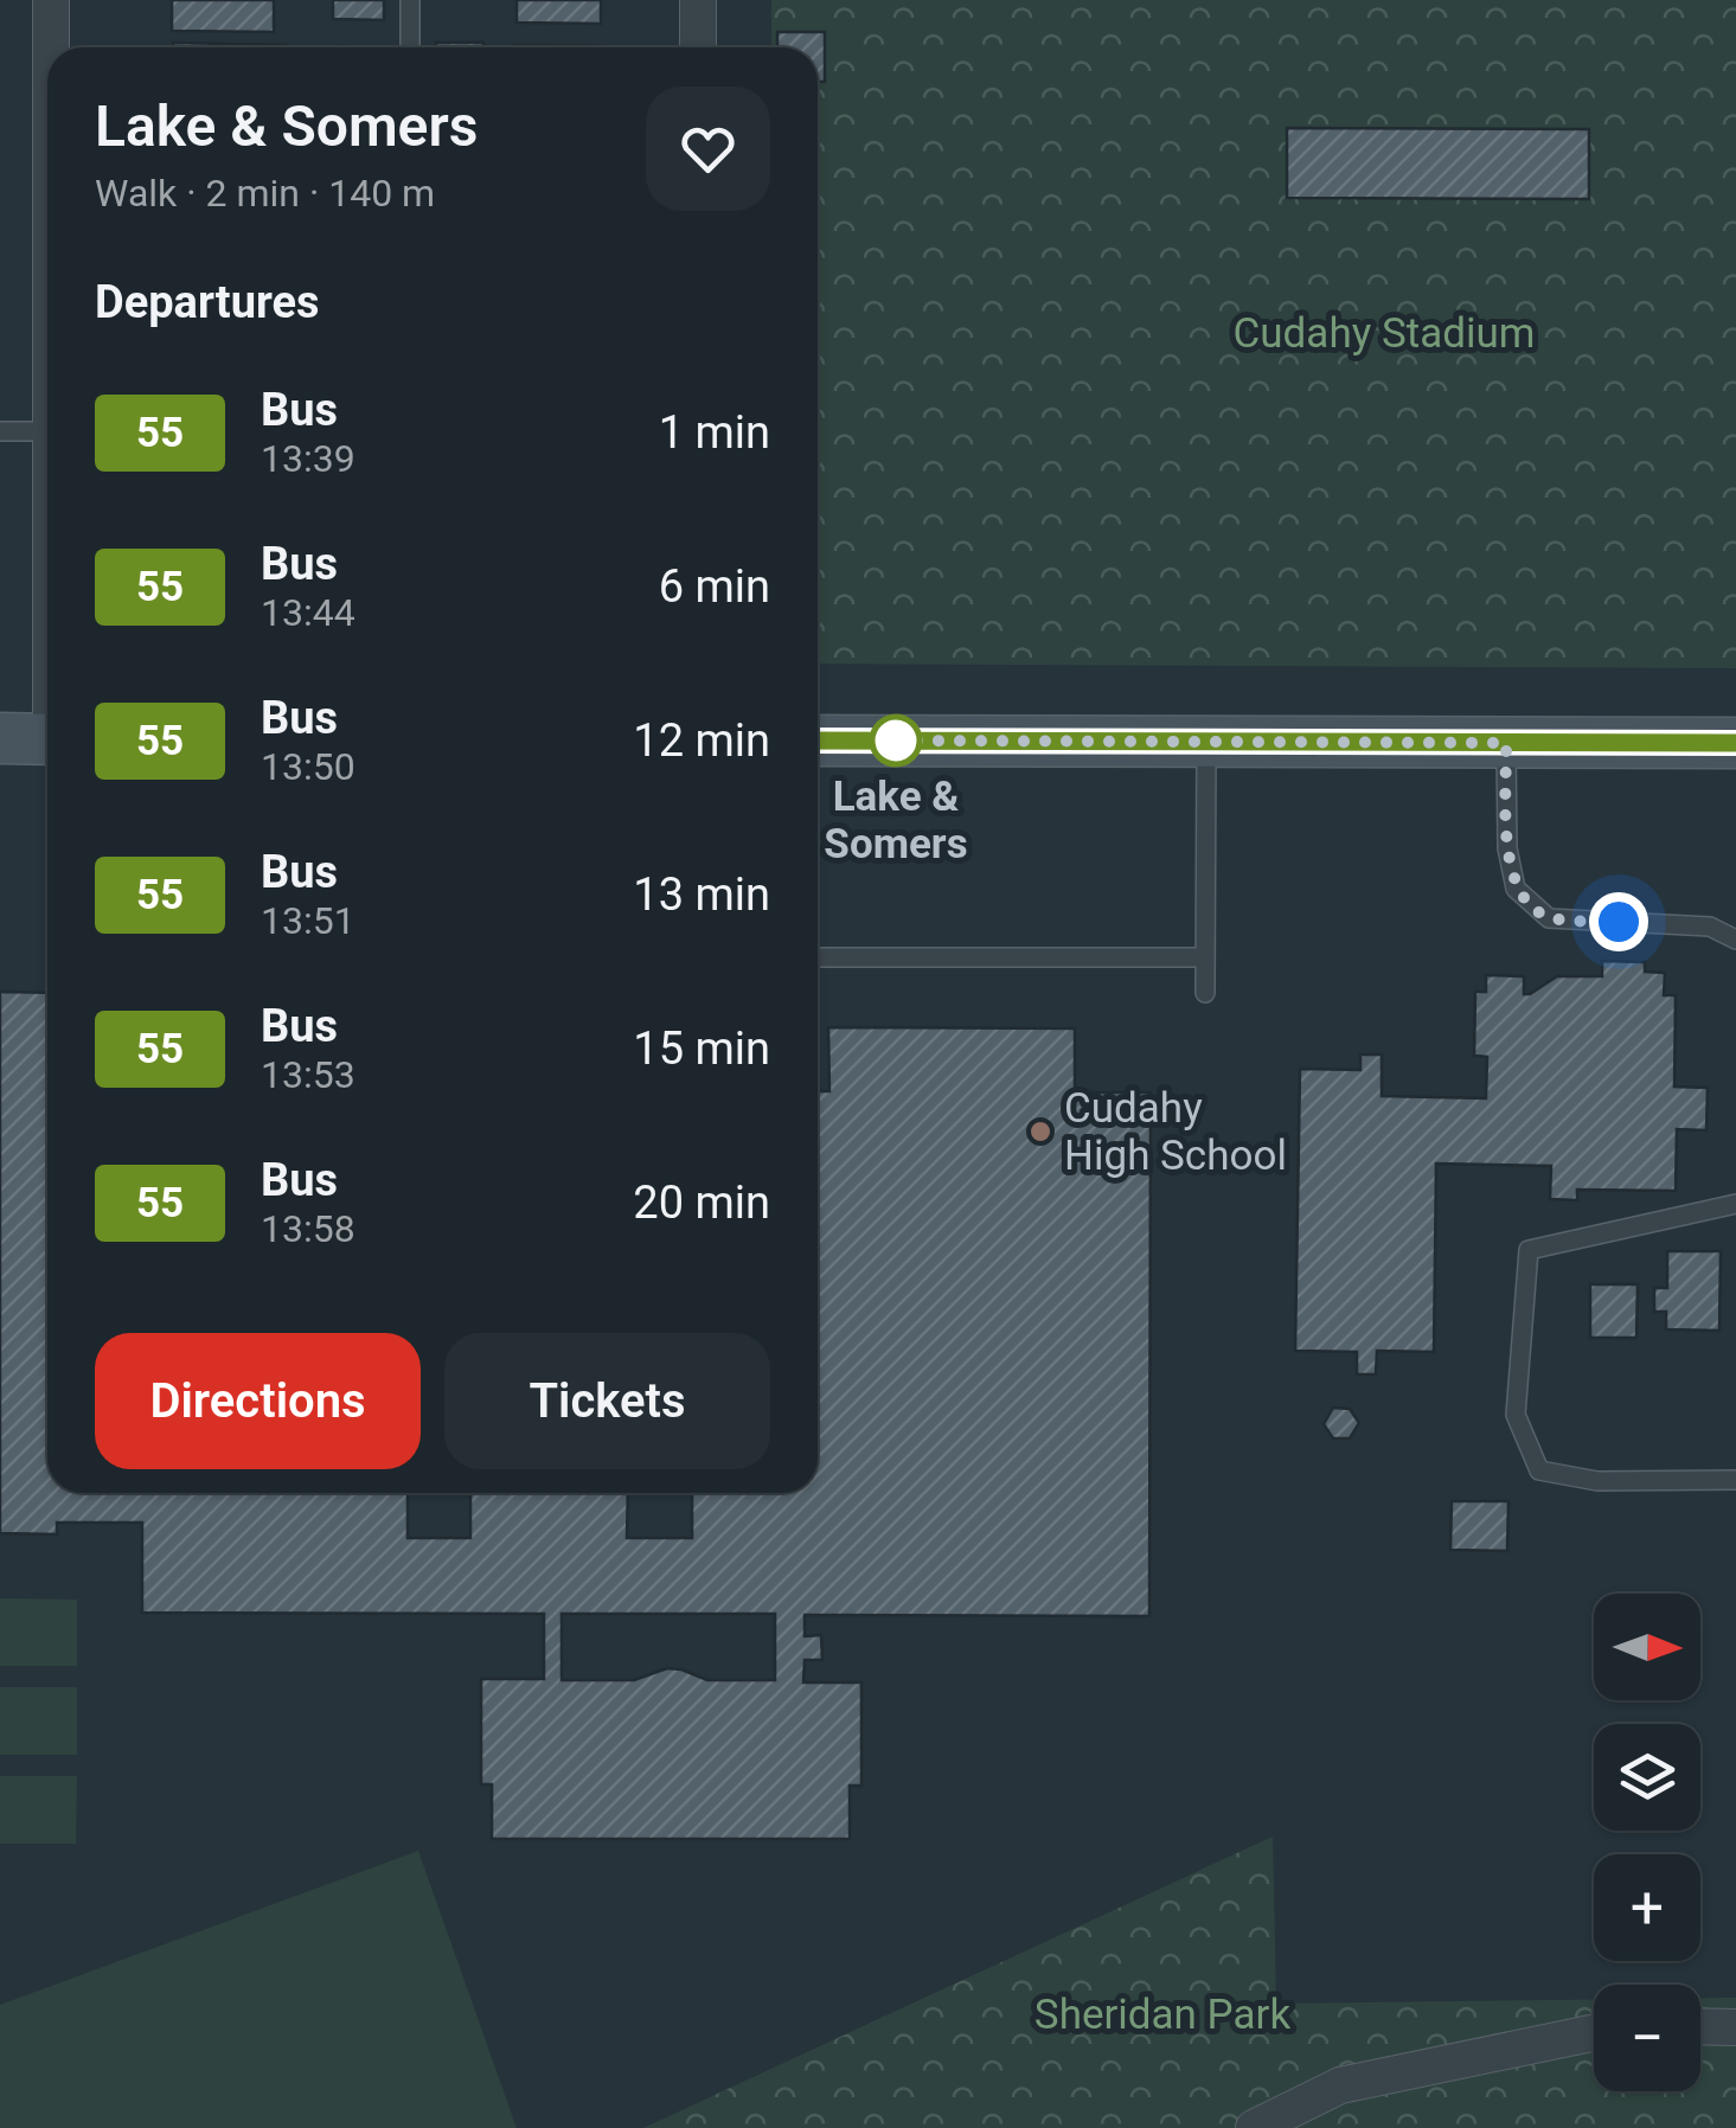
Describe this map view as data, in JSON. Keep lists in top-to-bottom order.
{
  "parks": ["Cudahy Stadium", "Sheridan Park"],
  "places": ["Lake & Somers", "Cudahy High School"],
  "lines": ["bus line 55"],
  "north": "right",
  "page": {
    "heading": [
      ["Lake & Somers", "Walk · 2 min · 140 m"],
      "Departures"
    ],
    "list": [
      {
        "mark": "55",
        "name": "Bus",
        "note": "13:39",
        "value": "1 min"
      },
      {
        "mark": "55",
        "name": "Bus",
        "note": "13:44",
        "value": "6 min"
      },
      {
        "mark": "55",
        "name": "Bus",
        "note": "13:50",
        "value": "12 min"
      },
      {
        "mark": "55",
        "name": "Bus",
        "note": "13:51",
        "value": "13 min"
      },
      {
        "mark": "55",
        "name": "Bus",
        "note": "13:53",
        "value": "15 min"
      },
      {
        "mark": "55",
        "name": "Bus",
        "note": "13:58",
        "value": "20 min"
      }
    ],
    "buttons": ["Directions", "Tickets"],
    "map_buttons": ["+", "−"]
  }
}
